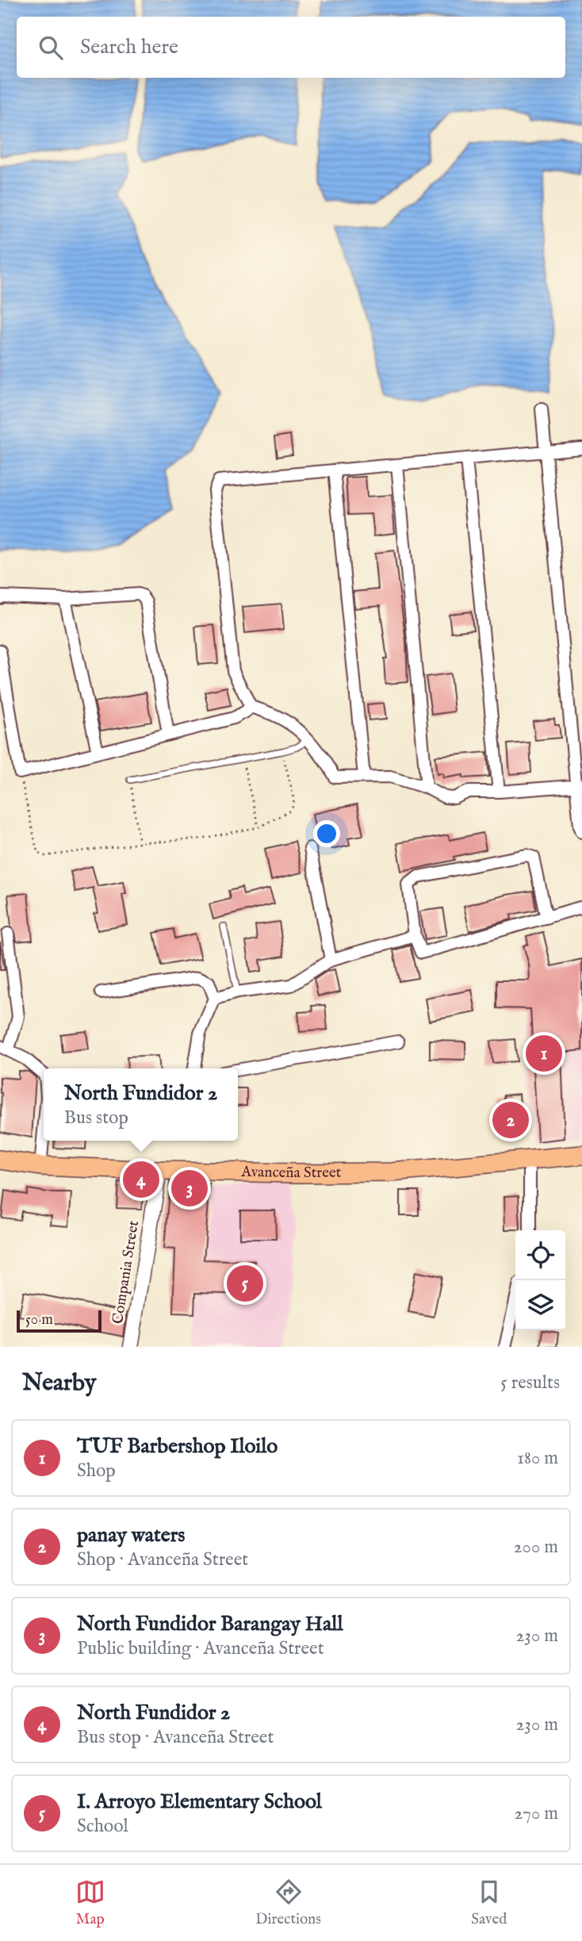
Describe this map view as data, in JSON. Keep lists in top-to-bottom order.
{
  "streets": {
    "main road": ["Avanceña Street"],
    "street": ["Compania Street"]
  },
  "crossings": [
    ["Avanceña Street", "Compania Street"]
  ],
  "scale_bar": "50 m",
  "page": {
    "search": "Search here",
    "pins": [
      "1",
      "2",
      "4",
      "3",
      "5"
    ],
    "popup": ["North Fundidor 2", "Bus stop"],
    "scale": "50 m",
    "heading": ["Nearby", "5 results"],
    "list": [
      {
        "mark": "1",
        "name": "TUF Barbershop Iloilo",
        "note": "Shop",
        "value": "180 m"
      },
      {
        "mark": "2",
        "name": "panay waters",
        "note": "Shop · Avanceña Street",
        "value": "200 m"
      },
      {
        "mark": "3",
        "name": "North Fundidor Barangay Hall",
        "note": "Public building · Avanceña Street",
        "value": "230 m"
      },
      {
        "mark": "4",
        "name": "North Fundidor 2",
        "note": "Bus stop · Avanceña Street",
        "value": "230 m"
      },
      {
        "mark": "5",
        "name": "I. Arroyo Elementary School",
        "note": "School",
        "value": "270 m"
      }
    ],
    "nav": ["Map", "Directions", "Saved"]
  }
}
